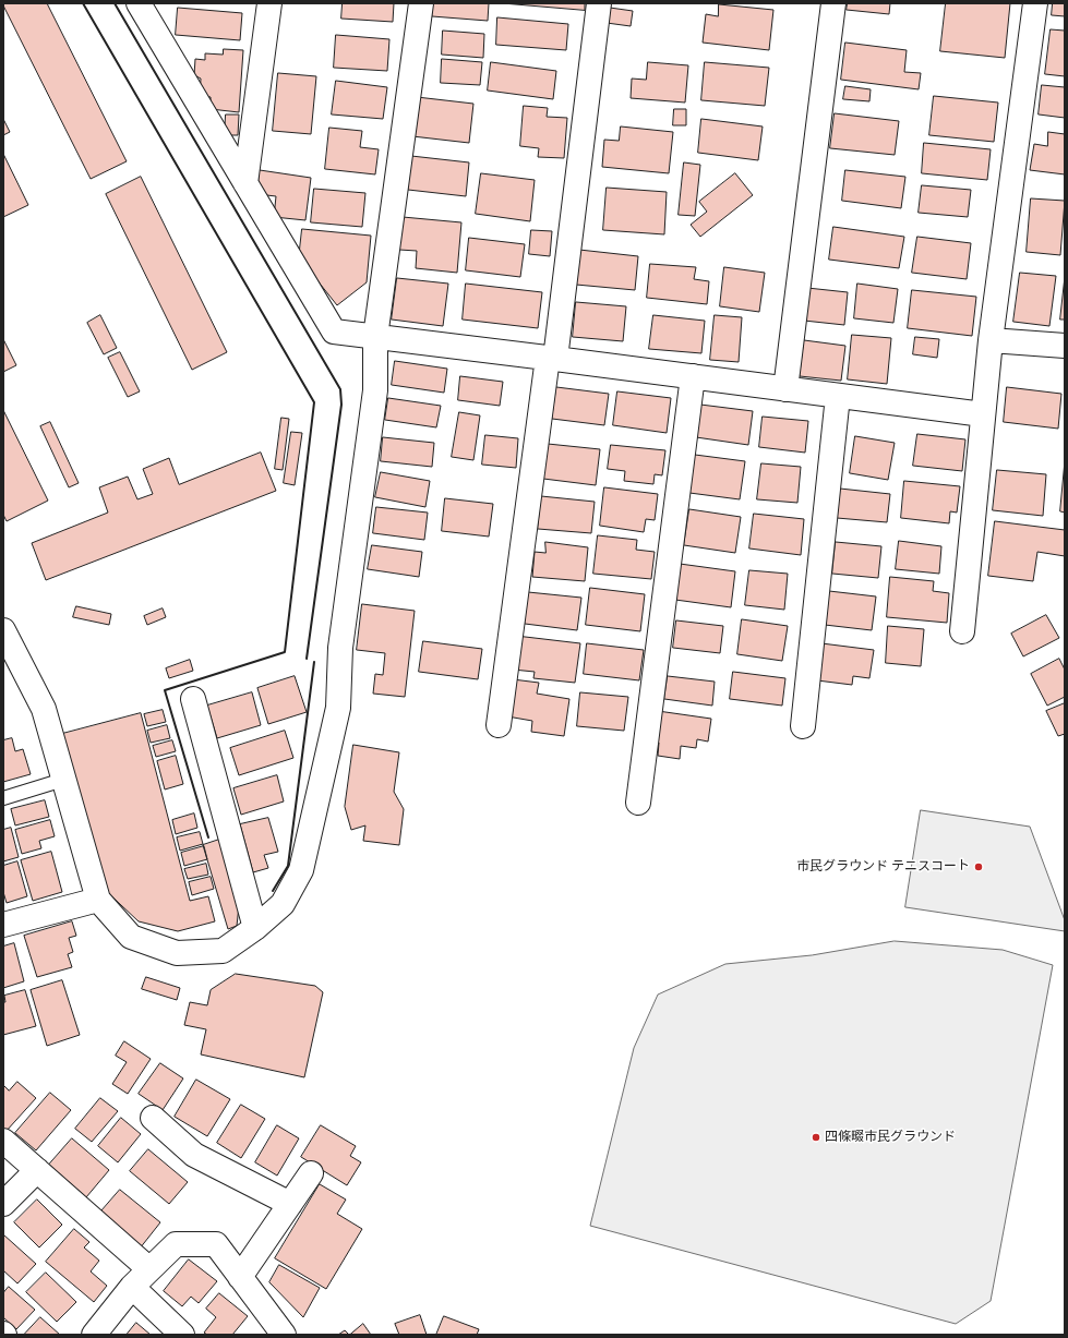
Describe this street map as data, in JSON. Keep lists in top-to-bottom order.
{
  "places": ["市民グラウンド テニスコート", "四條畷市民グラウンド"]
}
